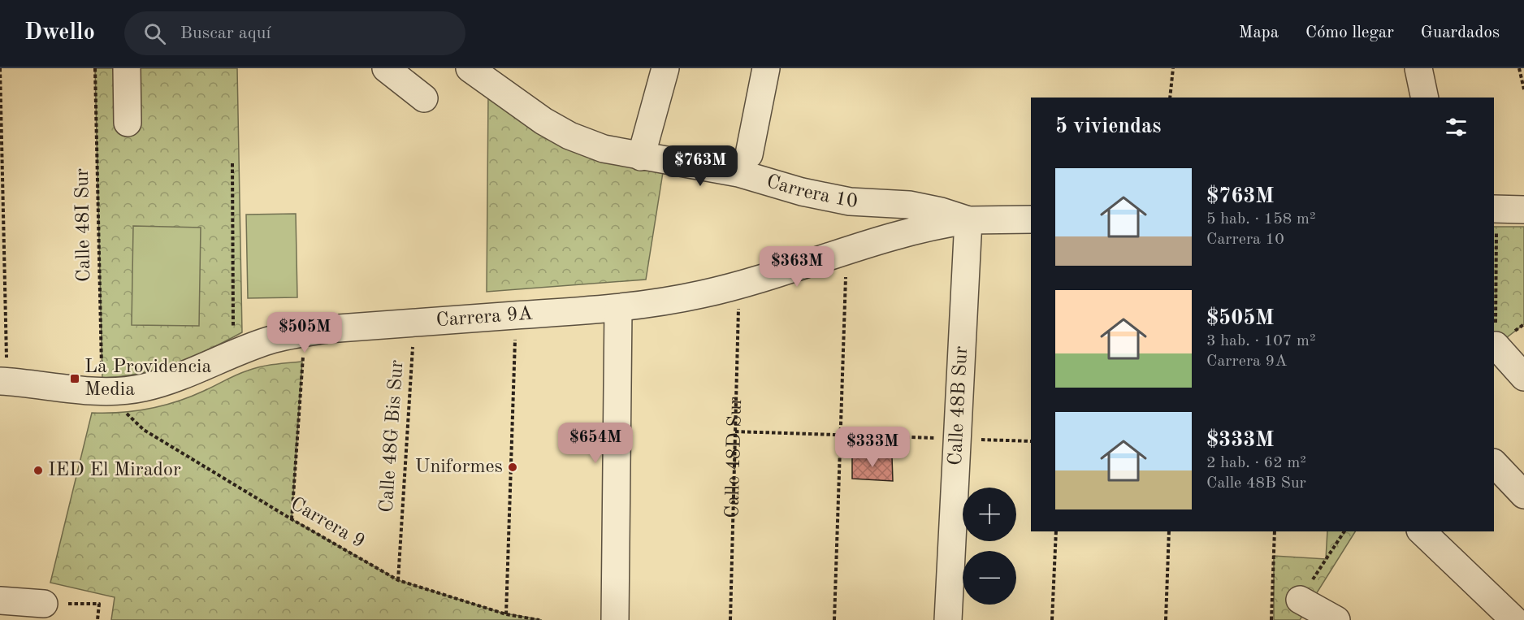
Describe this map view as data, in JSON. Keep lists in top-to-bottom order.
{
  "streets": {
    "street": ["Carrera 10", "Carrera 9A", "Calle 48B Sur"],
    "path": [
      "Calle 48I Sur",
      "Calle 48G Bis Sur",
      "Calle 48D Sur",
      "Carrera 9"
    ]
  },
  "crossings": [
    ["Carrera 10", "Carrera 9A"],
    ["Carrera 10", "Calle 48B Sur"],
    ["Carrera 9A", "Calle 48B Sur"],
    ["Carrera 9A", "Calle 48G Bis Sur"],
    ["Calle 48G Bis Sur", "Carrera 9"]
  ],
  "places": {
    "transit": ["La Providencia Media"],
    "other": ["Uniformes", "IED El Mirador"]
  },
  "page": {
    "header": "Dwello",
    "search": "Buscar aquí",
    "nav": ["Mapa", "Cómo llegar", "Guardados"],
    "heading": "5 viviendas",
    "price": [
      "$763M",
      "$363M",
      "$505M",
      "$654M",
      "$333M"
    ],
    "list": [
      {
        "name": "$763M",
        "note": "5 hab. · 158 m² · Carrera 10"
      },
      {
        "name": "$505M",
        "note": "3 hab. · 107 m² · Carrera 9A"
      },
      {
        "name": "$333M",
        "note": "2 hab. · 62 m² · Calle 48B Sur"
      }
    ],
    "map_buttons": ["+", "−"]
  }
}
